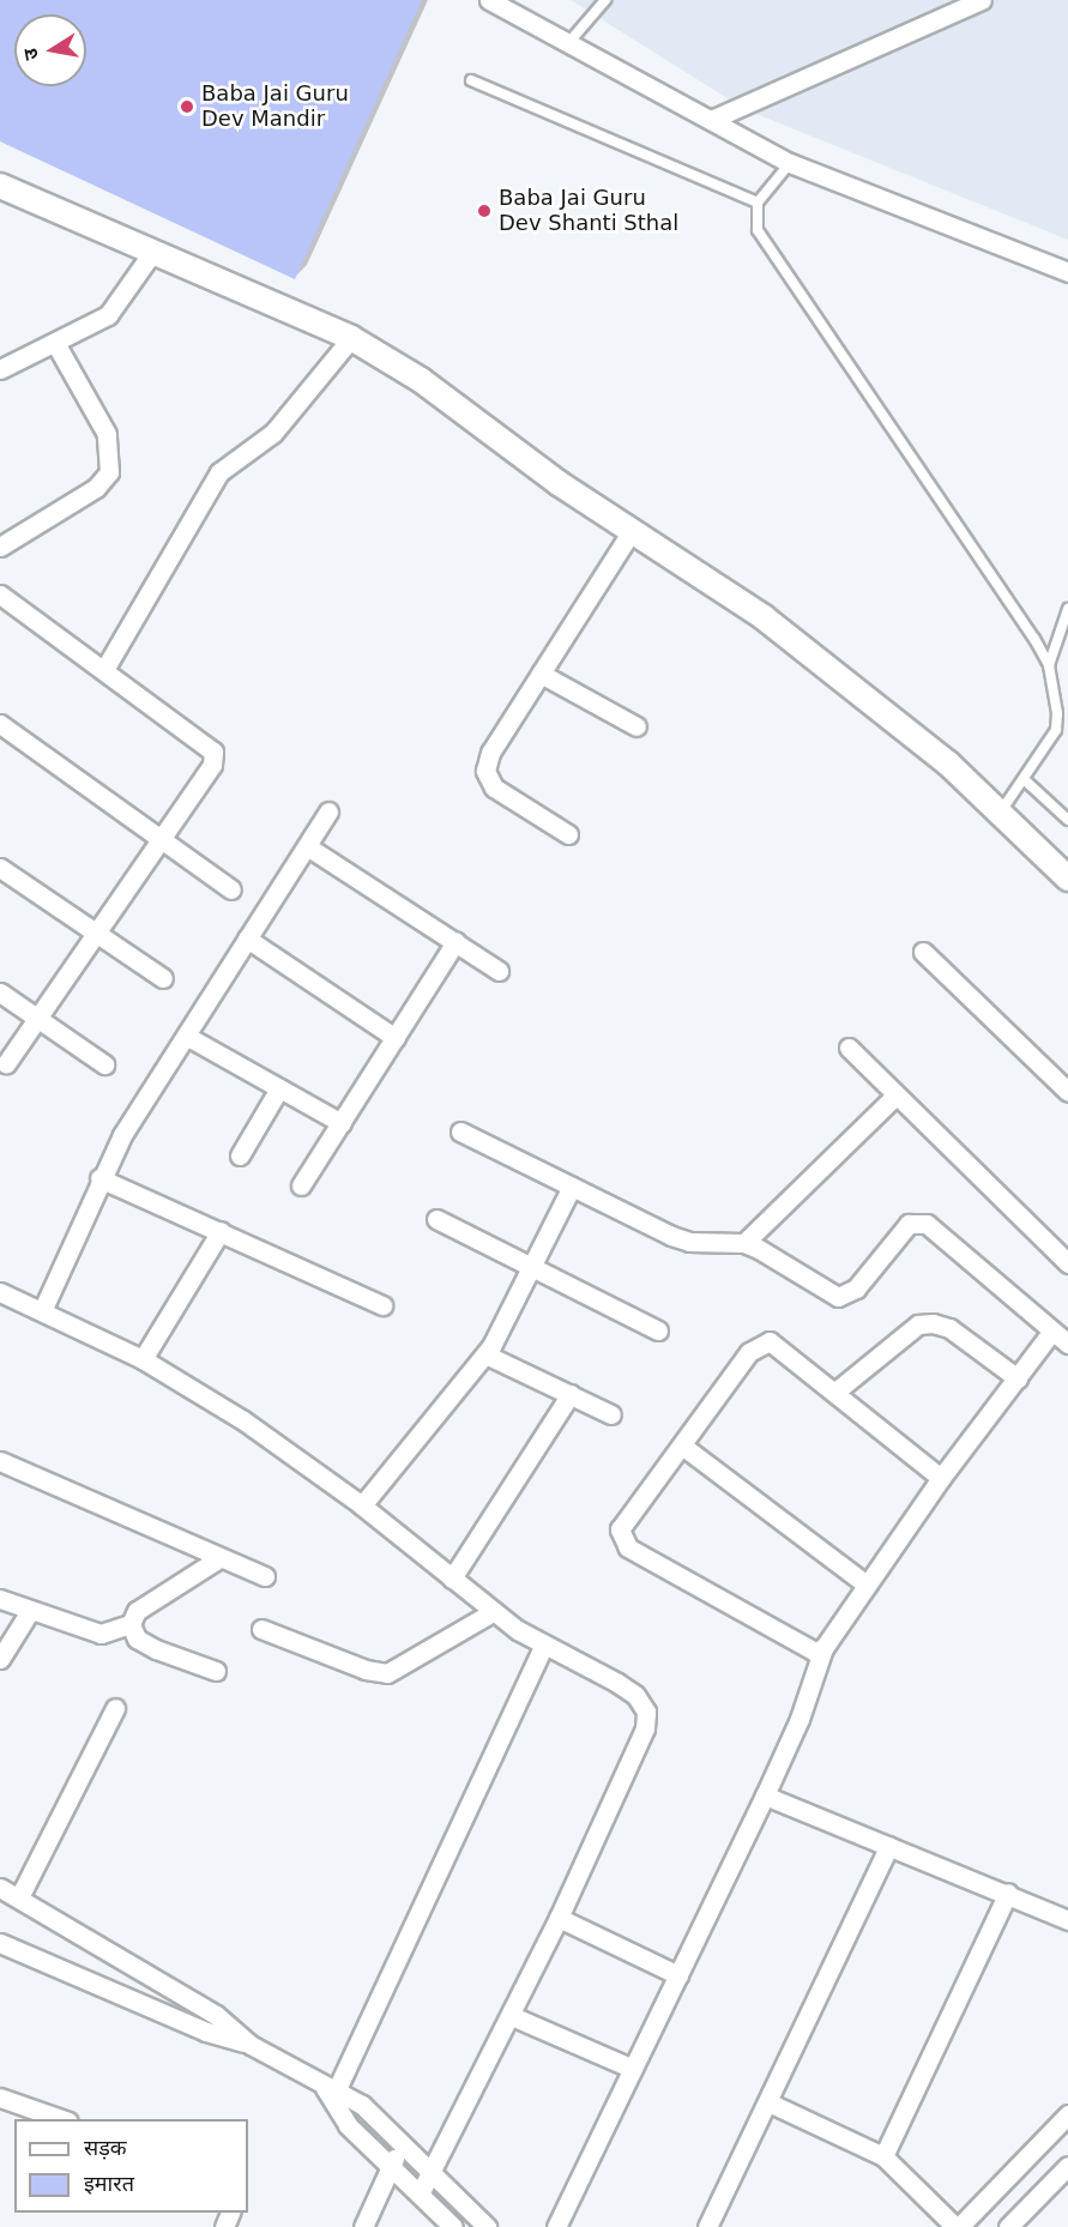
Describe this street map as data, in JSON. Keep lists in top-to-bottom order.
{
  "places": ["Baba Jai Guru Dev Mandir", "Baba Jai Guru Dev Shanti Sthal"],
  "legend": ["सड़क", "इमारत"],
  "north": "left"
}
